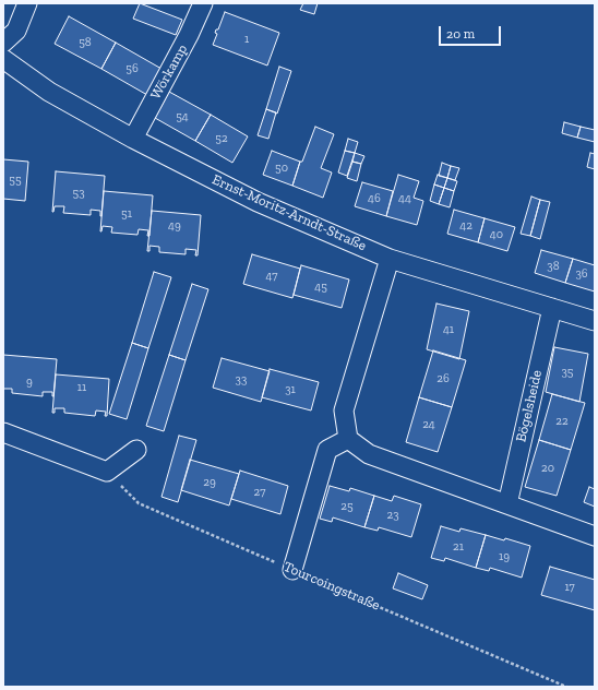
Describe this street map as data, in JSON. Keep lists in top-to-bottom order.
{
  "streets": {
    "street": ["Wörkamp", "Ernst-Moritz-Arndt-Straße", "Bögelsheide"],
    "path": ["Tourcoingstraße"]
  },
  "crossings": [
    ["Wörkamp", "Ernst-Moritz-Arndt-Straße"],
    ["Ernst-Moritz-Arndt-Straße", "Bögelsheide"]
  ],
  "house_numbers": [
    "1",
    "58",
    "56",
    "54",
    "52",
    "50",
    "55",
    "53",
    "46",
    "44",
    "51",
    "49",
    "42",
    "40",
    "38",
    "36",
    "47",
    "45",
    "41",
    "35",
    "26",
    "33",
    "9",
    "11",
    "31",
    "22",
    "24",
    "20",
    "29",
    "27",
    "25",
    "23",
    "21",
    "19",
    "17"
  ],
  "scale_bar": "20 m"
}
